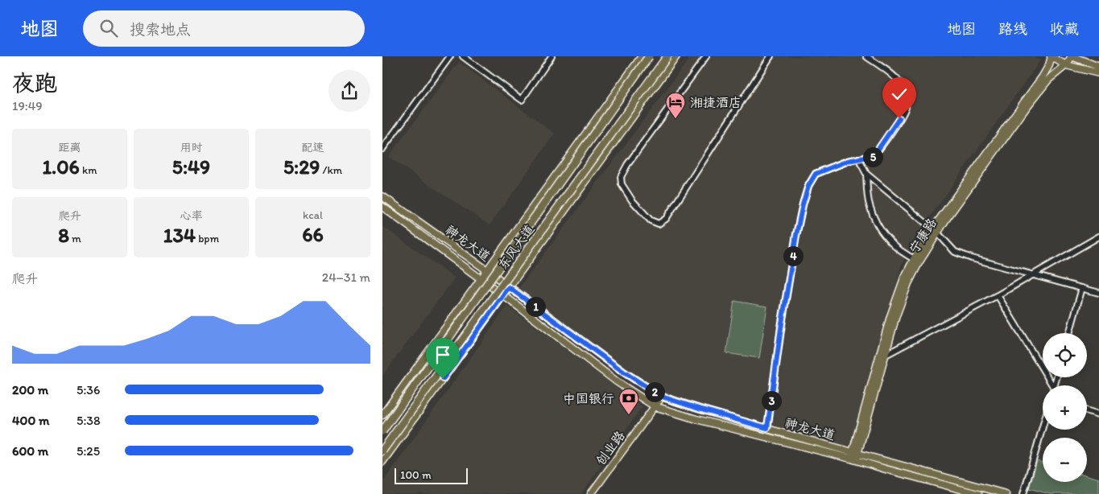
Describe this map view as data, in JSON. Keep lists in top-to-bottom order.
{
  "streets": {
    "highway": ["东风大道"],
    "main road": ["宁康路", "神龙大道", "创业路"]
  },
  "crossings": [
    ["宁康路", "神龙大道"],
    ["神龙大道", "创业路"]
  ],
  "places": {
    "hotel": ["湘捷酒店"],
    "bank": ["中国银行"]
  },
  "scale_bar": "100 m",
  "page": {
    "header": "地图",
    "search": "搜索地点",
    "nav": ["地图", "路线", "收藏"],
    "heading": ["夜跑", "19:49"],
    "stats": [
      ["距离", "1.06 km"],
      ["用时", "5:49"],
      ["配速", "5:29 /km"],
      ["爬升", "8 m"],
      ["心率", "134 bpm"],
      ["kcal", "66"]
    ],
    "pins": [
      "5",
      "4",
      "1",
      "2",
      "3"
    ],
    "chart": ["爬升", "24–31 m"],
    "map_buttons": ["+", "−"],
    "list": [
      {
        "name": "200 m",
        "note": "5:36"
      },
      {
        "name": "400 m",
        "note": "5:38"
      },
      {
        "name": "600 m",
        "note": "5:25"
      }
    ],
    "scale": "100 m"
  }
}
